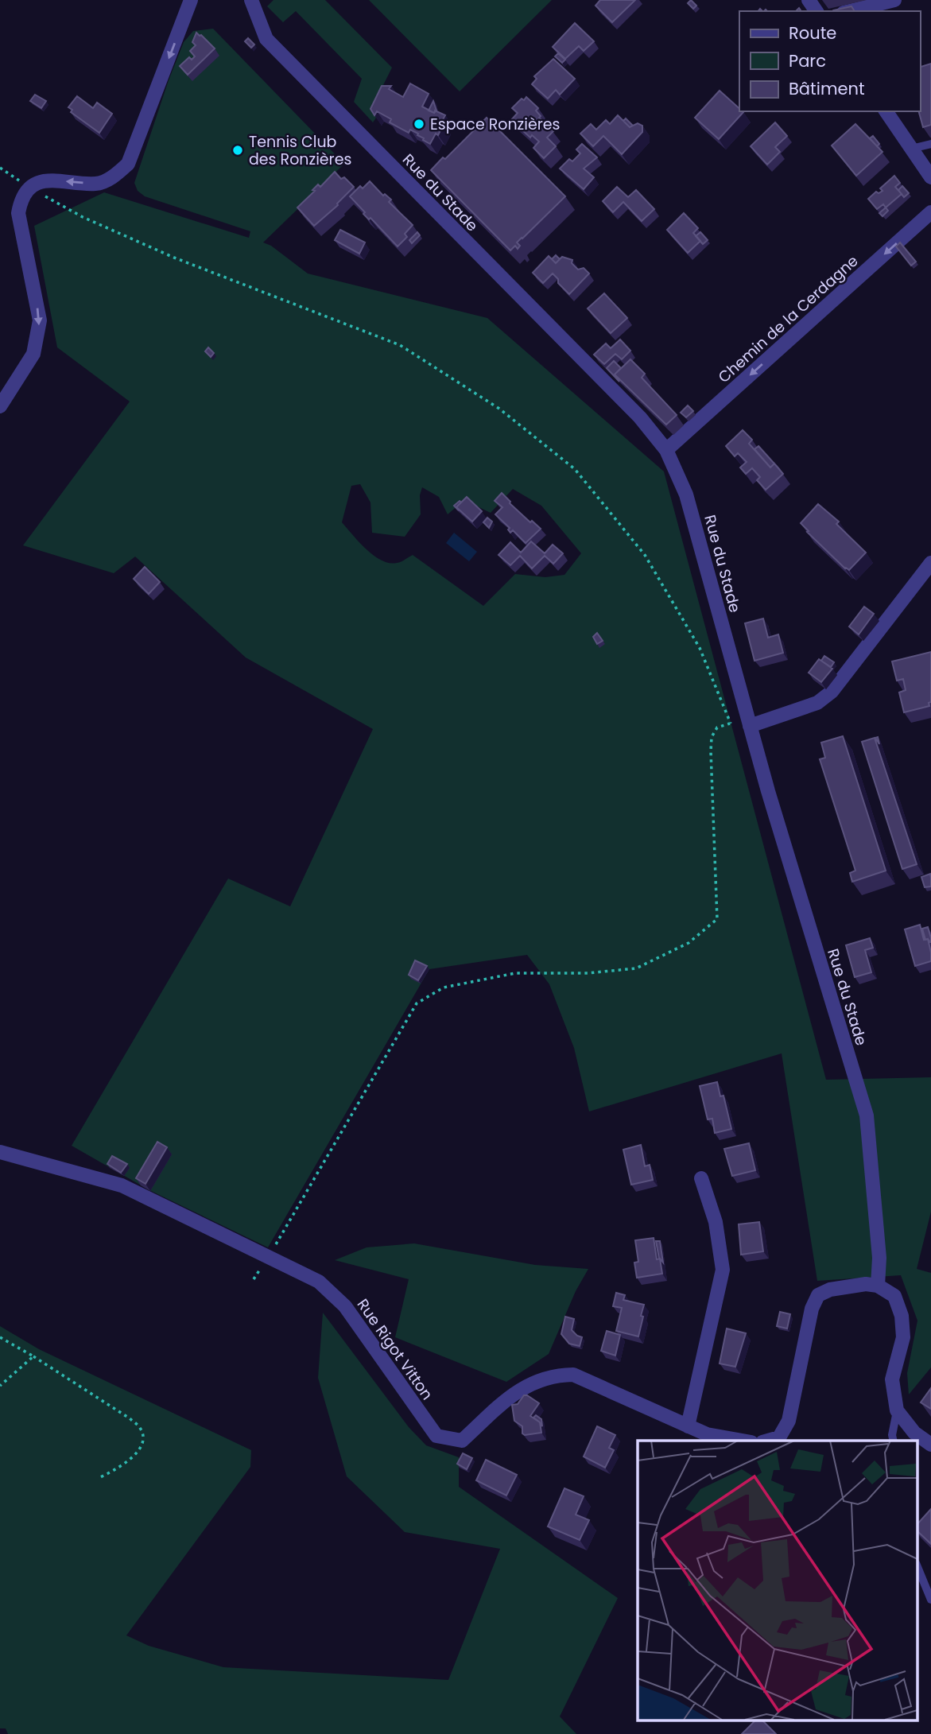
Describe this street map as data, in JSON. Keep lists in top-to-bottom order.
{
  "streets": {
    "street": ["Rue du Stade", "Chemin de la Cerdagne", "Rue Rigot Vitton"]
  },
  "crossings": [
    ["Rue du Stade", "Chemin de la Cerdagne"]
  ],
  "one_way": ["Chemin de la Cerdagne"],
  "places": ["Espace Ronzières", "Tennis Club des Ronzières"],
  "legend": ["Route", "Parc", "Bâtiment"]
}
